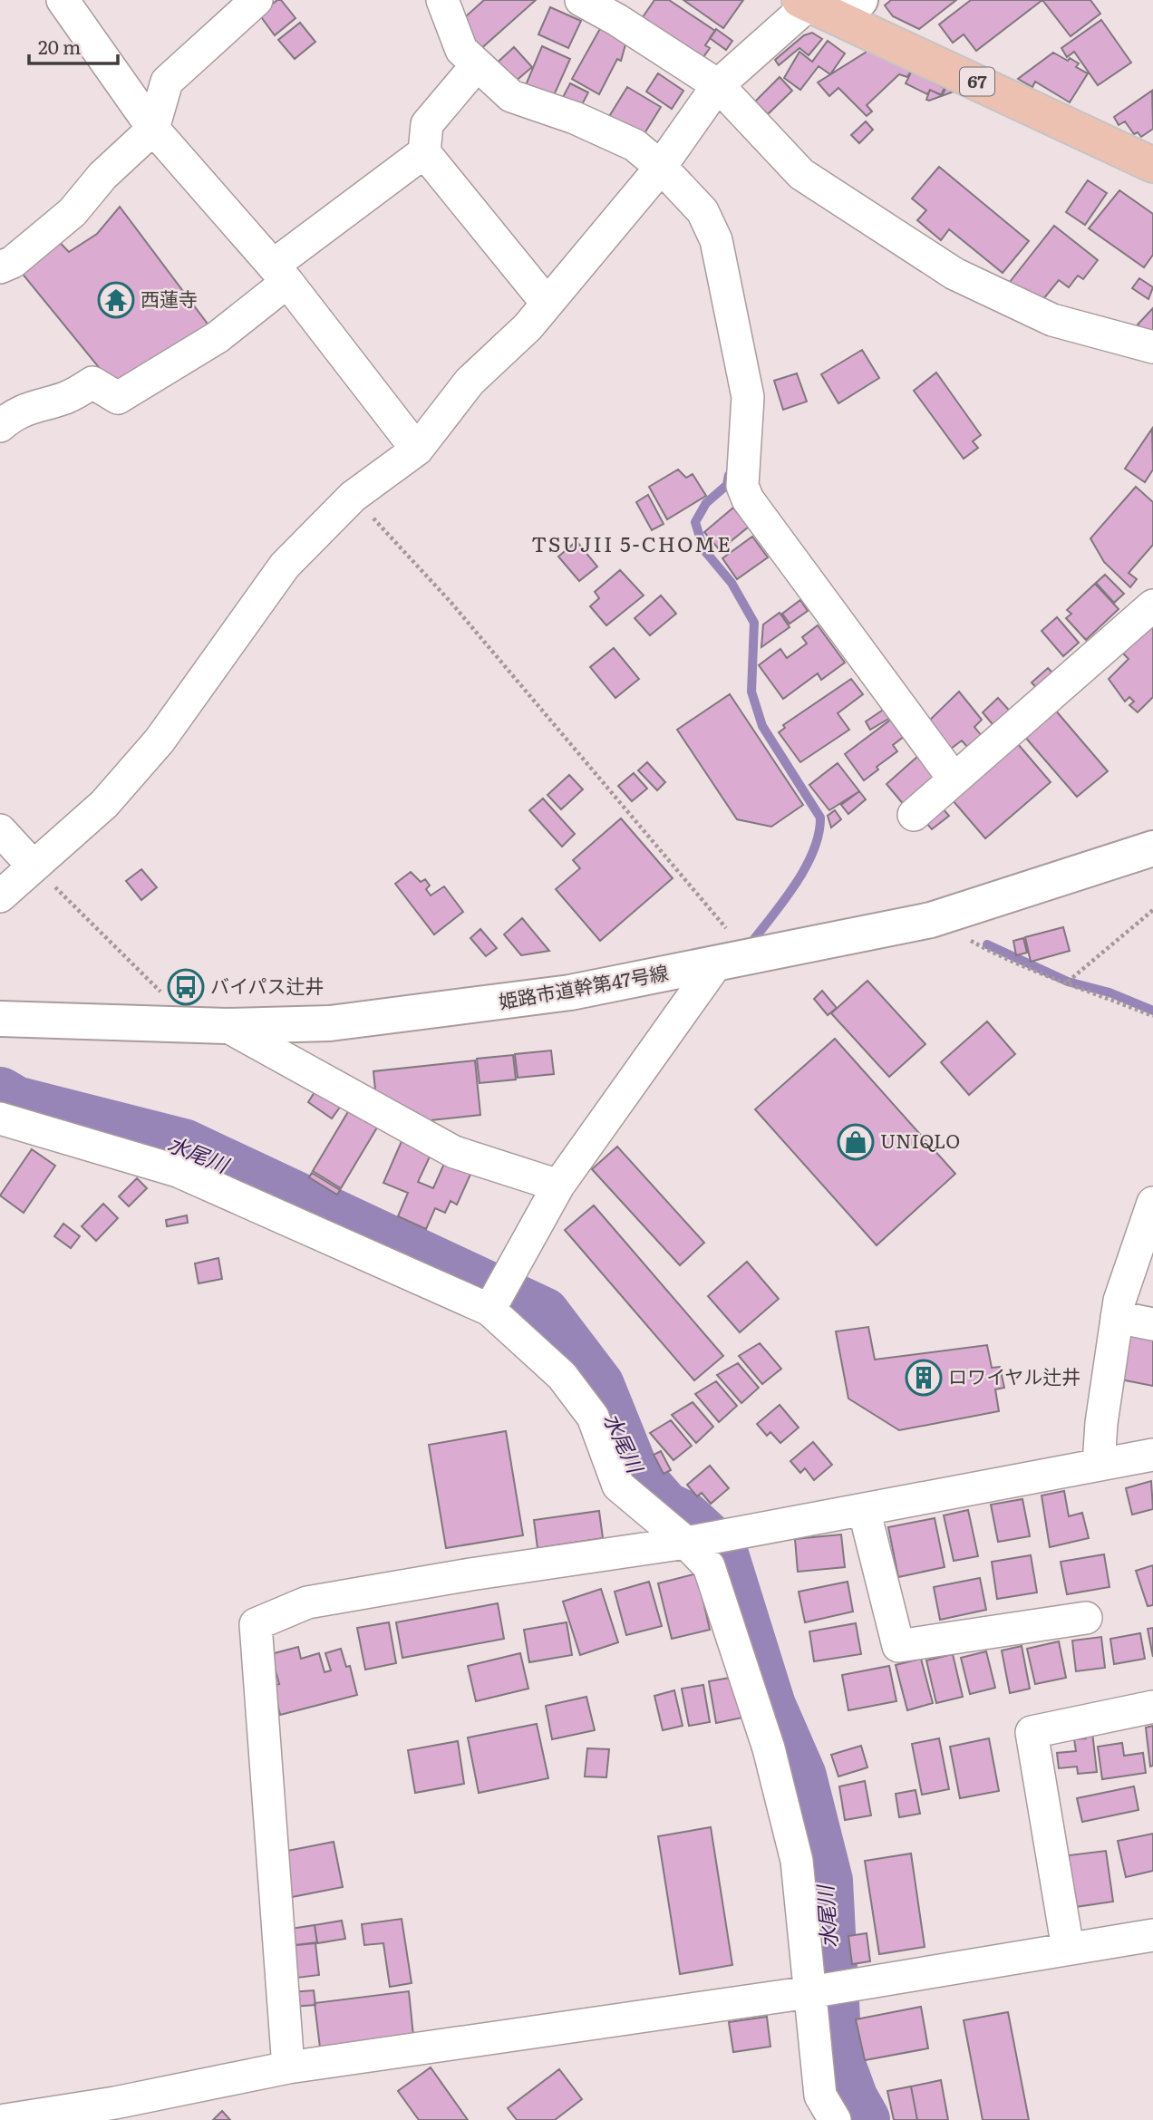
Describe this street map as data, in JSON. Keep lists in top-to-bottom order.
{
  "streets": {
    "main road": ["67"],
    "street": ["姫路市道幹第47号線"]
  },
  "districts": ["TSUJII 5-CHOME"],
  "water": ["水尾川"],
  "places": {
    "temple": ["西蓮寺"],
    "bus stop": ["バイパス辻井"],
    "shop": ["UNIQLO"],
    "building": ["ロワイヤル辻井"]
  },
  "scale_bar": "20 m"
}
